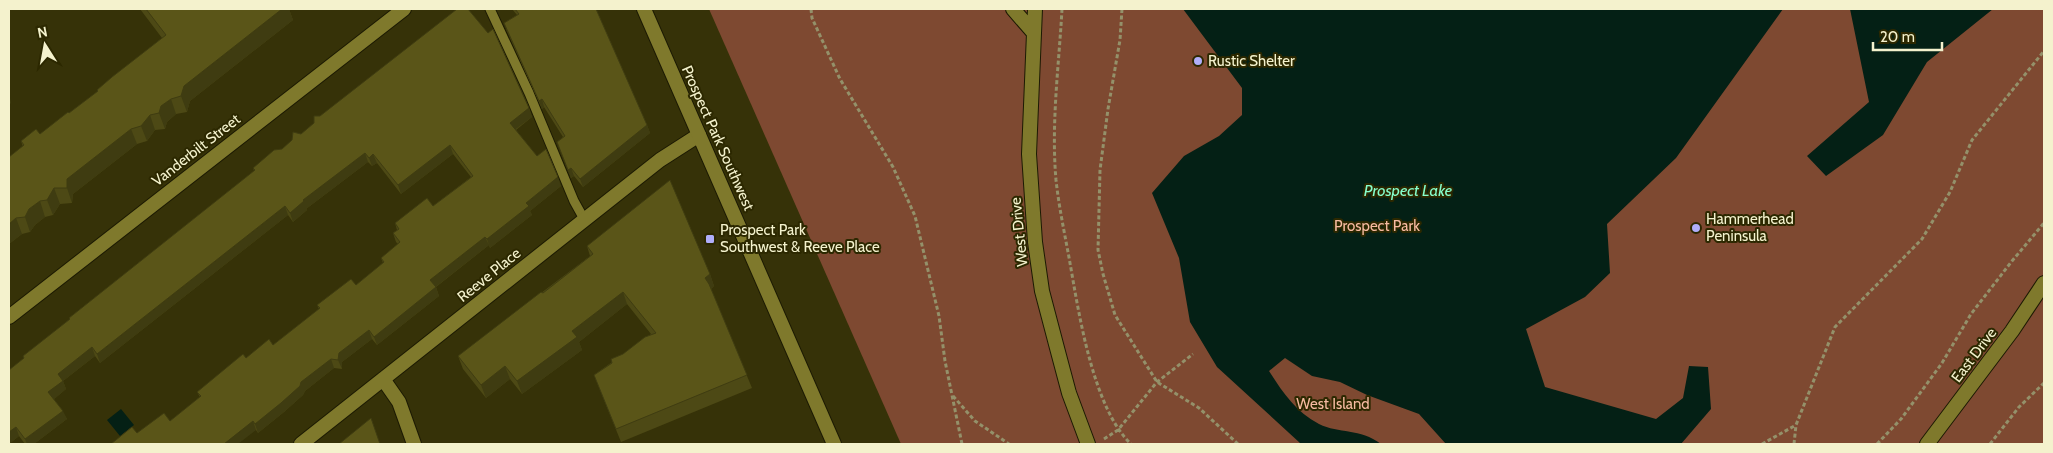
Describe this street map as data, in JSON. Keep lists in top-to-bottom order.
{
  "streets": {
    "street": [
      "Prospect Park Southwest",
      "Vanderbilt Street",
      "West Drive",
      "Reeve Place",
      "East Drive"
    ]
  },
  "crossings": [
    ["Prospect Park Southwest", "Reeve Place"]
  ],
  "water": ["Prospect Lake"],
  "parks": ["Prospect Park", "West Island"],
  "places": {
    "other": ["Rustic Shelter", "Hammerhead Peninsula"],
    "transit": ["Prospect Park Southwest & Reeve Place"]
  },
  "scale_bar": "20 m",
  "north": "top"
}
